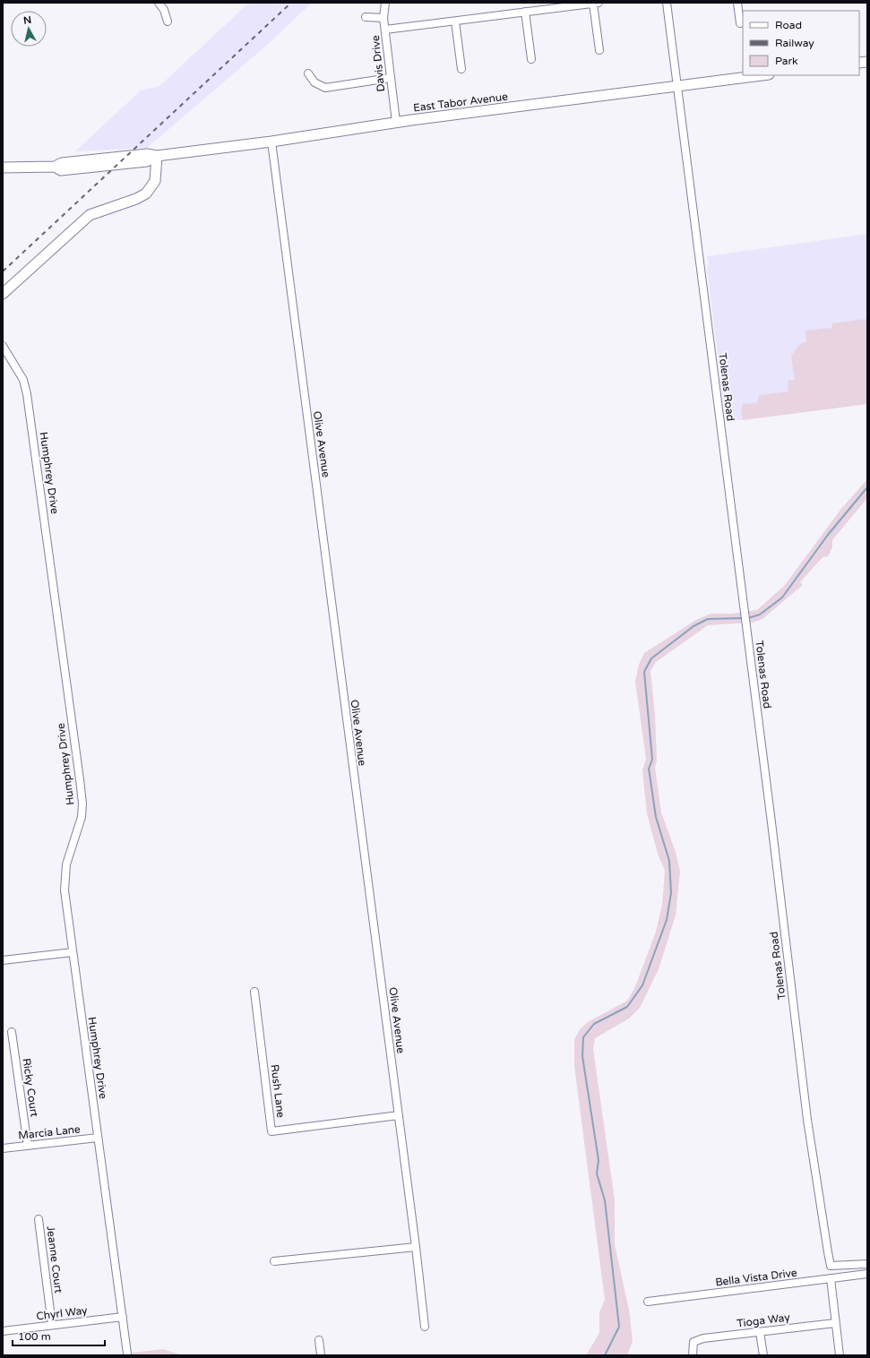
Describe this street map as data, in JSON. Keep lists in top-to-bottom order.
{
  "streets": {
    "main road": ["East Tabor Avenue"],
    "street": [
      "Davis Drive",
      "Tolenas Road",
      "Olive Avenue",
      "Humphrey Drive",
      "Ricky Court",
      "Rush Lane",
      "Marcia Lane",
      "Jeanne Court",
      "Bella Vista Drive",
      "Chyrl Way",
      "Tioga Way"
    ]
  },
  "crossings": [
    ["Davis Drive", "East Tabor Avenue"],
    ["East Tabor Avenue", "Tolenas Road"],
    ["East Tabor Avenue", "Olive Avenue"],
    ["Olive Avenue", "Rush Lane"],
    ["Humphrey Drive", "Marcia Lane"],
    ["Humphrey Drive", "Chyrl Way"],
    ["Ricky Court", "Marcia Lane"],
    ["Jeanne Court", "Chyrl Way"]
  ],
  "legend": ["Road", "Railway", "Park"],
  "scale_bar": "100 m",
  "north": "top"
}
